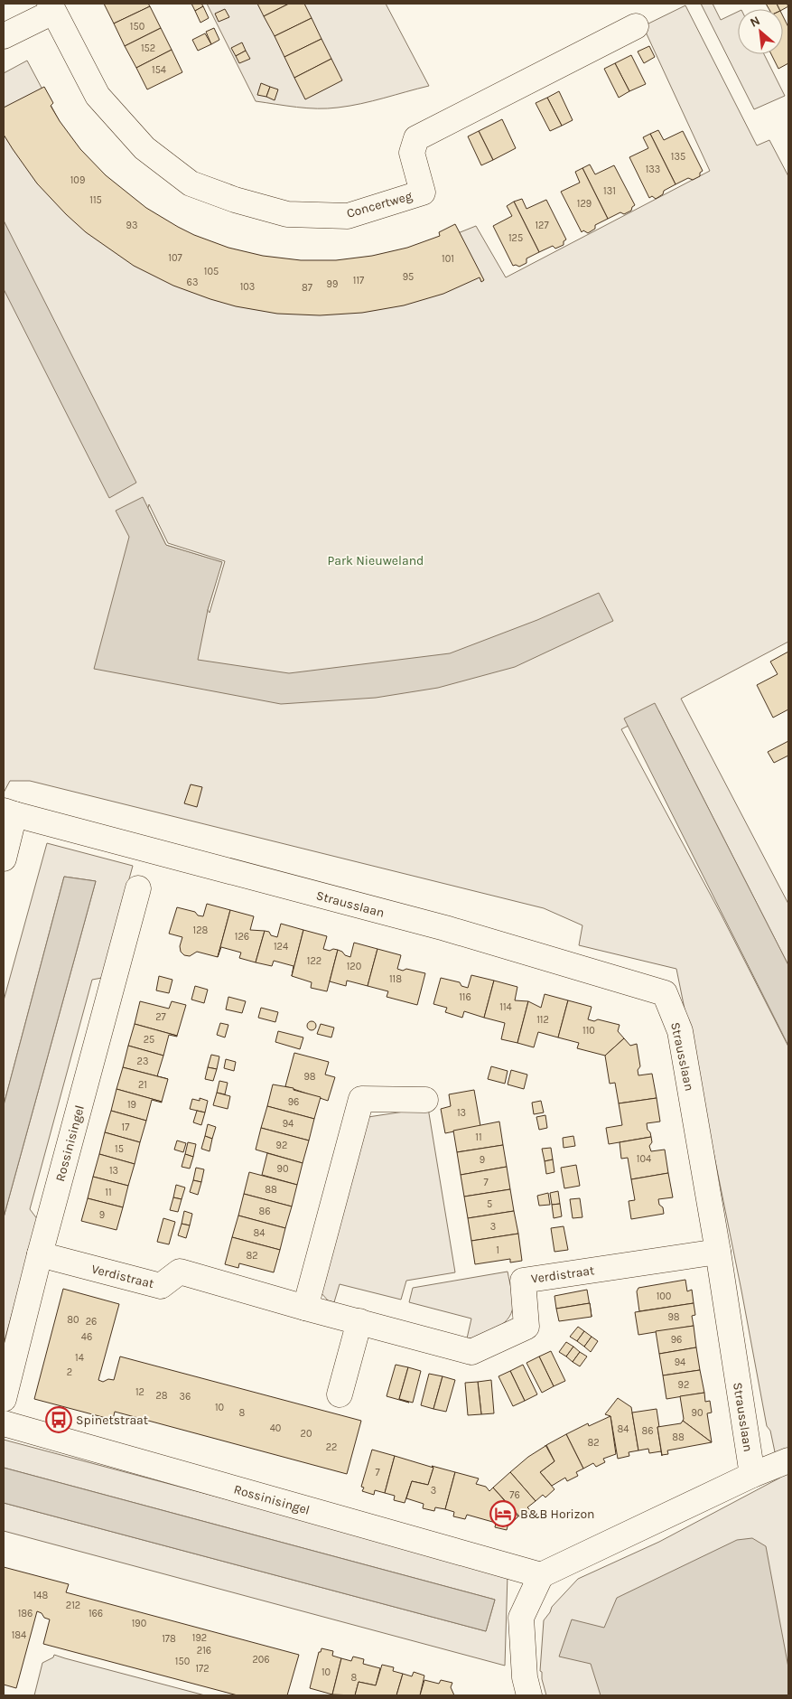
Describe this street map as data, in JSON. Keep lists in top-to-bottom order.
{
  "streets": {
    "street": [
      "Concertweg",
      "Strausslaan",
      "Rossinisingel",
      "Verdistraat"
    ]
  },
  "crossings": [
    ["Strausslaan", "Verdistraat"],
    ["Rossinisingel", "Verdistraat"]
  ],
  "parks": ["Park Nieuweland"],
  "places": {
    "bus stop": ["Spinetstraat"],
    "hotel": ["B&B Horizon"]
  },
  "house_numbers": [
    "150",
    "152",
    "154",
    "135",
    "133",
    "109",
    "131",
    "115",
    "129",
    "93",
    "127",
    "125",
    "107",
    "101",
    "105",
    "95",
    "117",
    "63",
    "99",
    "103",
    "87",
    "128",
    "126",
    "124",
    "122",
    "120",
    "118",
    "116",
    "114",
    "27",
    "112",
    "110",
    "25",
    "23",
    "98",
    "21",
    "96",
    "19",
    "13",
    "94",
    "17",
    "11",
    "92",
    "15",
    "104",
    "9",
    "90",
    "13",
    "7",
    "88",
    "11",
    "5",
    "86",
    "9",
    "3",
    "84",
    "1",
    "82",
    "100",
    "98",
    "80",
    "26",
    "46",
    "96",
    "14",
    "94",
    "2",
    "92",
    "12",
    "28",
    "36",
    "10",
    "8",
    "90",
    "40",
    "84",
    "86",
    "20",
    "88",
    "82",
    "22",
    "7",
    "3",
    "76",
    "148",
    "212",
    "186",
    "166",
    "190",
    "184",
    "192",
    "178",
    "216",
    "206",
    "150",
    "172",
    "10",
    "8"
  ],
  "north": "top left"
}
